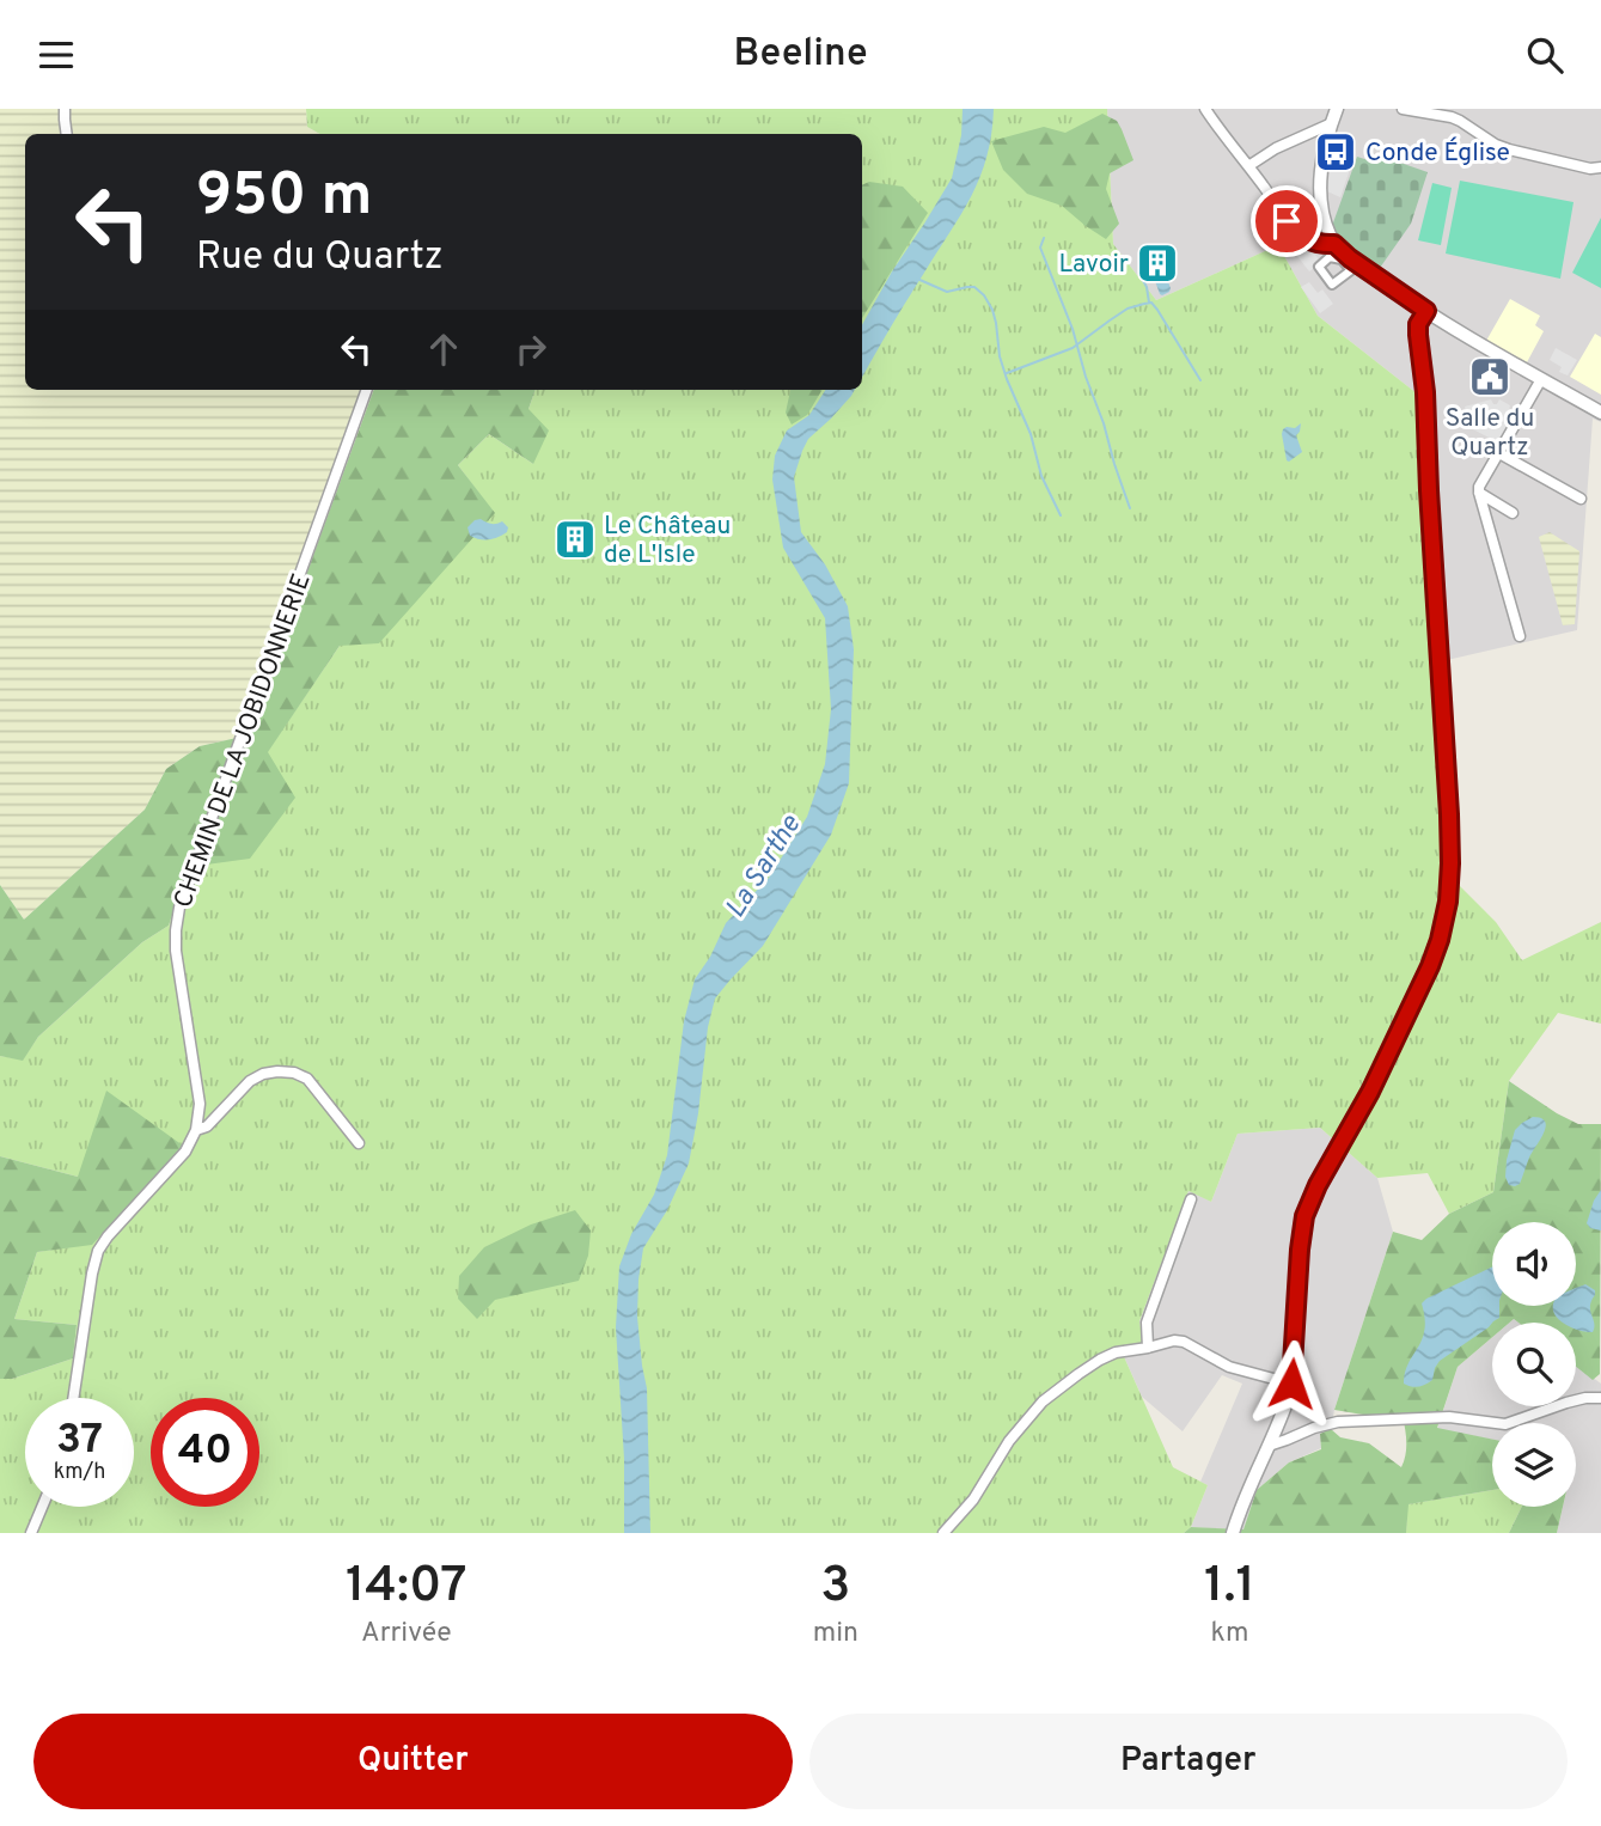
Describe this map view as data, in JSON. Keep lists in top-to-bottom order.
{
  "streets": {
    "street": ["CHEMIN DE LA JOBIDONNERIE"]
  },
  "water": ["La Sarthe"],
  "places": {
    "bus stop": ["Conde Église"],
    "building": ["Lavoir", "Le Château de L'Isle"],
    "public building": ["Salle du Quartz"]
  },
  "page": {
    "header": "Beeline",
    "turn": ["950 m", "Rue du Quartz"],
    "speed": "37 km/h",
    "limit": "40",
    "eta": [
      "14:07",
      "Arrivée",
      "3",
      "min",
      "1.1",
      "km"
    ],
    "buttons": ["Quitter", "Partager"]
  }
}
